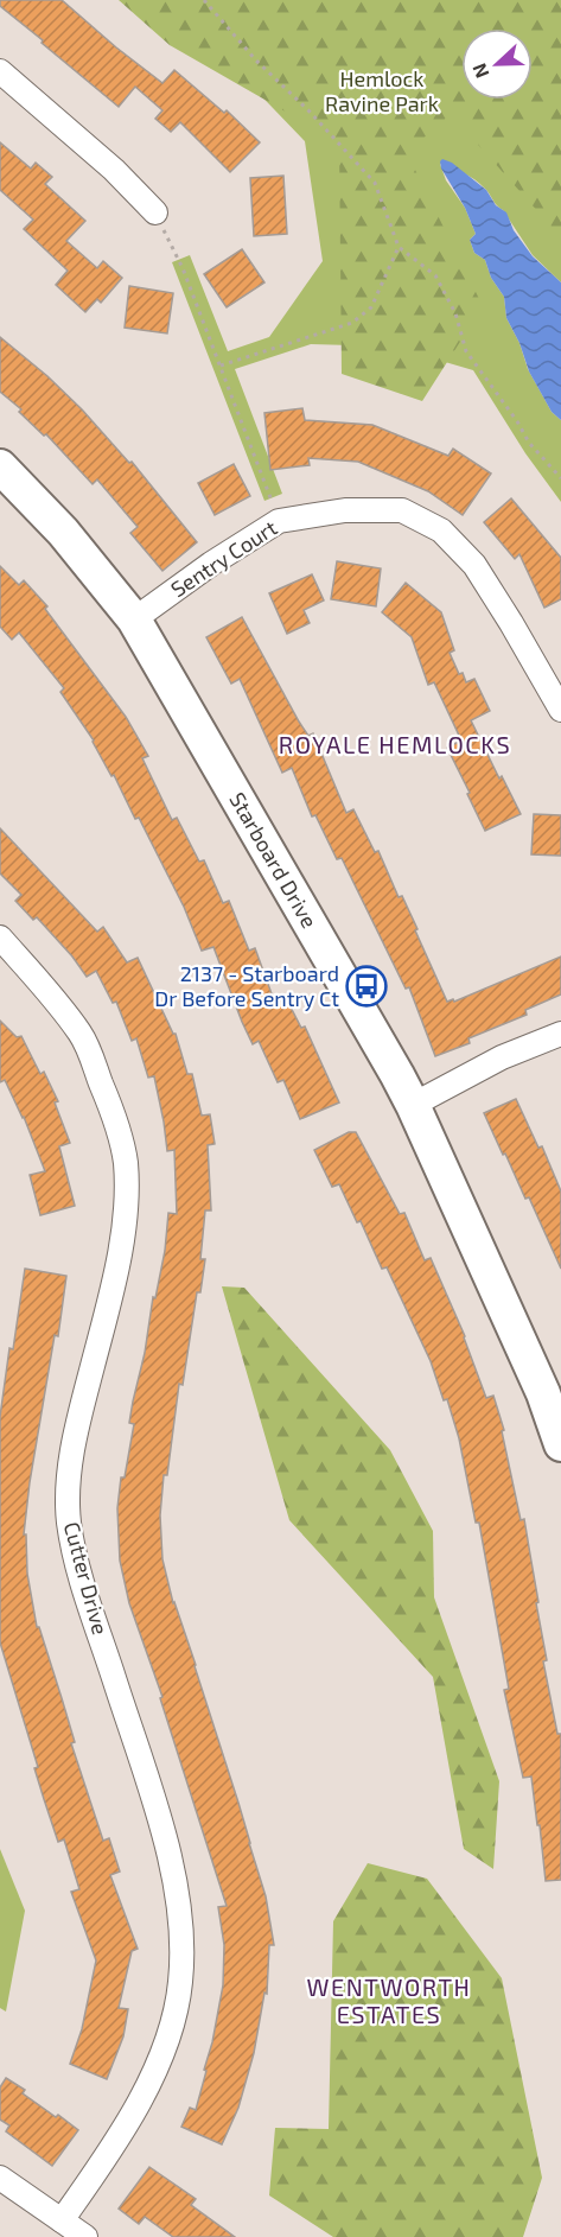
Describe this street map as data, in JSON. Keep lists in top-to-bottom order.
{
  "streets": {
    "street": ["Sentry Court", "Starboard Drive", "Cutter Drive"]
  },
  "crossings": [
    ["Sentry Court", "Starboard Drive"]
  ],
  "districts": ["ROYALE HEMLOCKS", "WENTWORTH ESTATES"],
  "parks": ["Hemlock Ravine Park"],
  "places": {
    "bus stop": ["2137 - Starboard Dr Before Sentry Ct"]
  },
  "north": "left"
}
